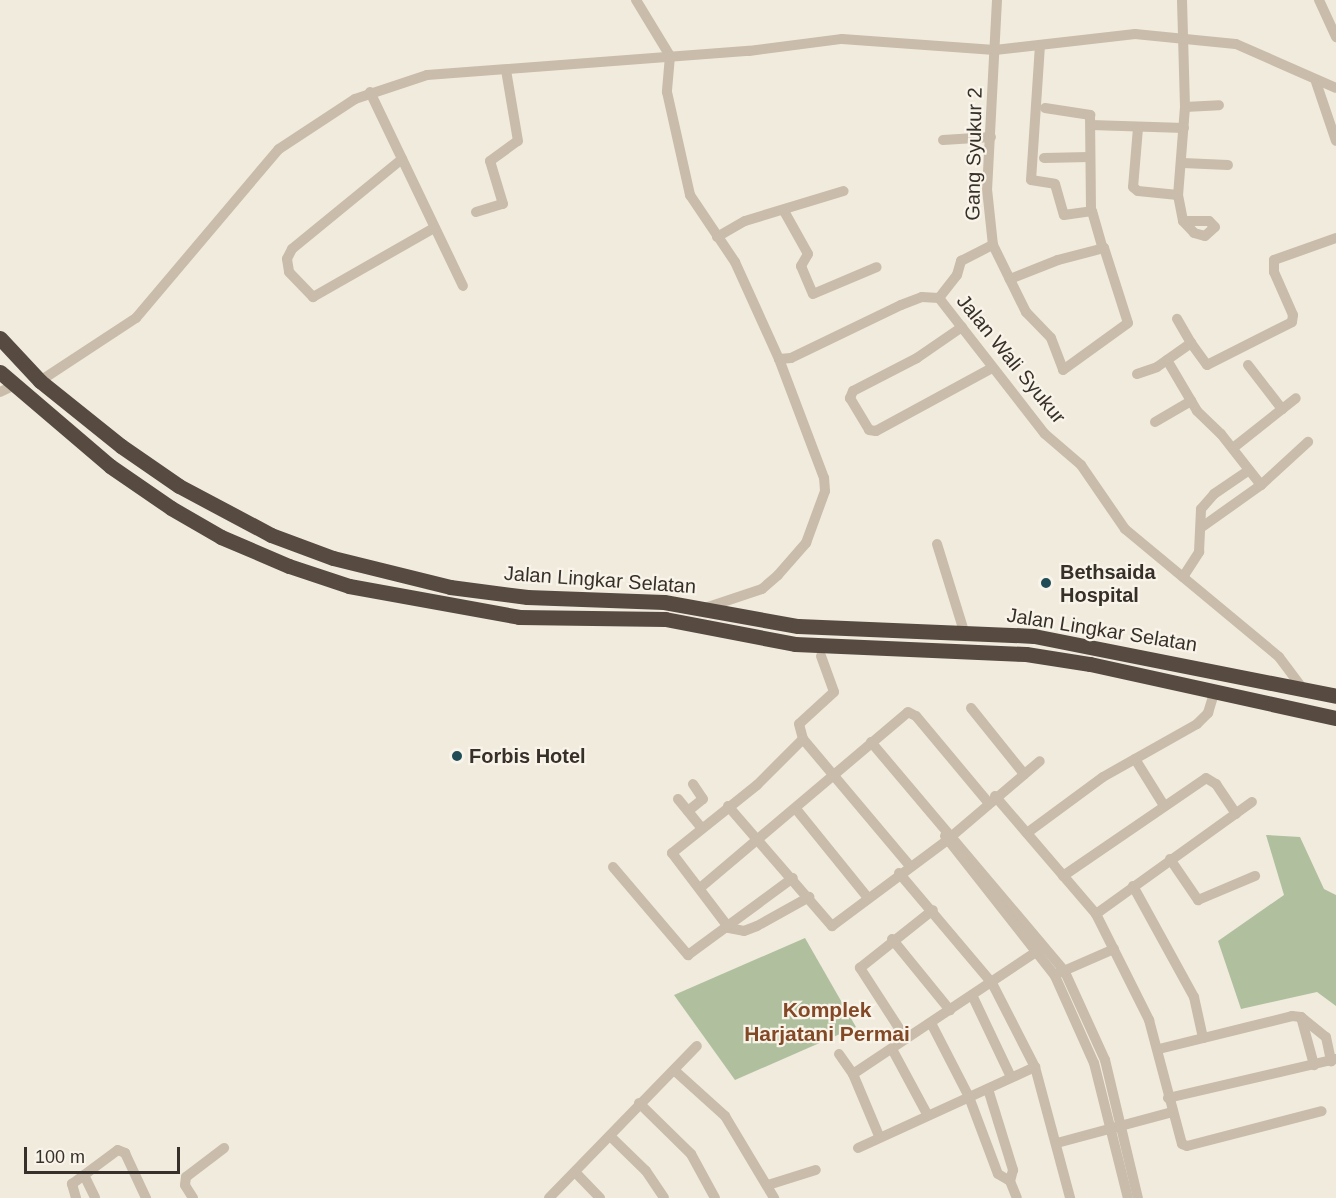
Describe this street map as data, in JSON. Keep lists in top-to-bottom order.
{
  "streets": {
    "highway": ["Jalan Lingkar Selatan"],
    "street": ["Gang Syukur 2", "Jalan Wali Syukur"]
  },
  "crossings": [
    ["Jalan Wali Syukur", "Jalan Lingkar Selatan"]
  ],
  "districts": ["Komplek Harjatani Permai"],
  "places": ["Bethsaida Hospital", "Forbis Hotel"],
  "scale_bar": "100 m"
}
